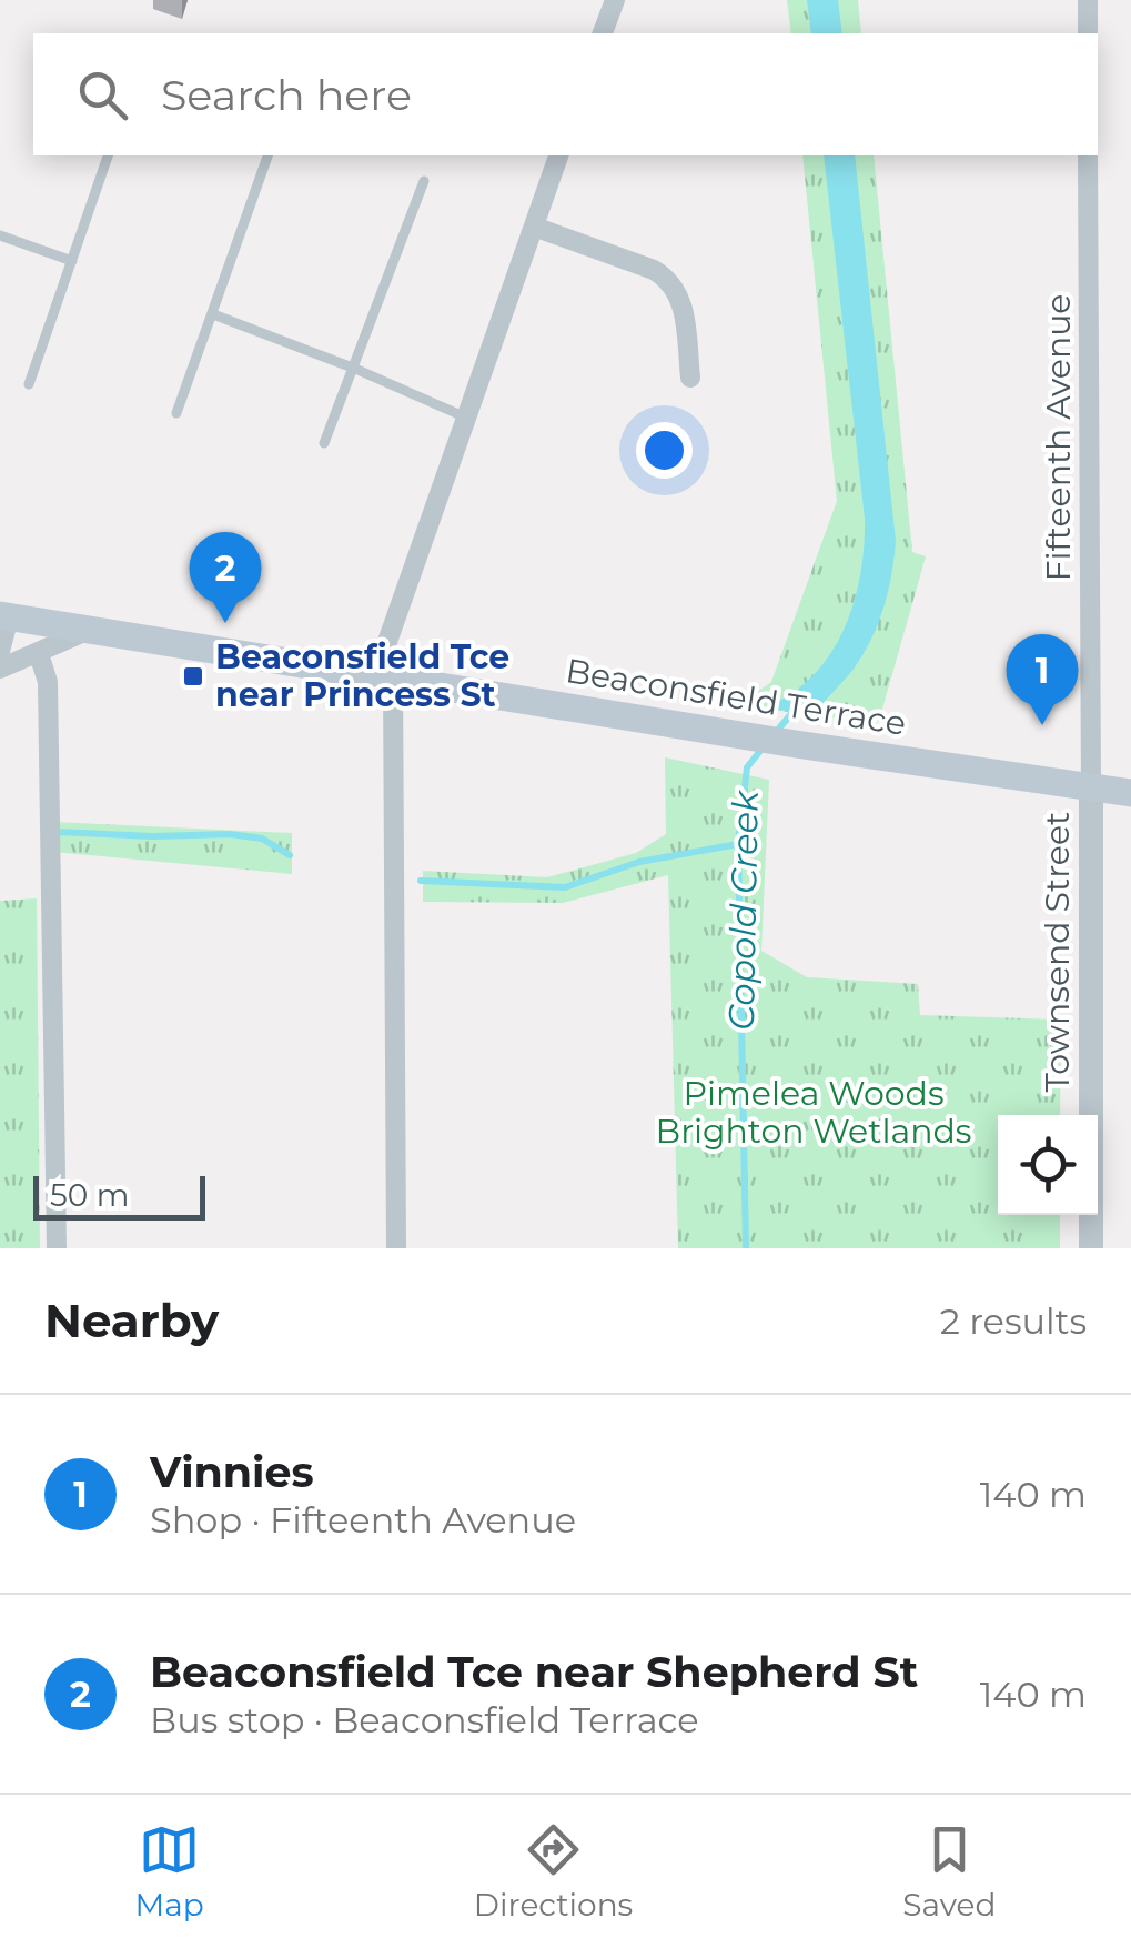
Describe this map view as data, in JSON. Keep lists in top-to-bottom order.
{
  "streets": {
    "main road": ["Beaconsfield Terrace"],
    "street": ["Fifteenth Avenue", "Townsend Street"]
  },
  "crossings": [
    ["Fifteenth Avenue", "Beaconsfield Terrace"],
    ["Fifteenth Avenue", "Townsend Street"],
    ["Beaconsfield Terrace", "Townsend Street"]
  ],
  "water": ["Copold Creek"],
  "parks": ["Pimelea Woods Brighton Wetlands"],
  "places": {
    "transit": ["Beaconsfield Tce near Princess St"]
  },
  "scale_bar": "50 m",
  "page": {
    "search": "Search here",
    "pins": ["2", "1"],
    "scale": "50 m",
    "heading": ["Nearby", "2 results"],
    "list": [
      {
        "mark": "1",
        "name": "Vinnies",
        "note": "Shop · Fifteenth Avenue",
        "value": "140 m"
      },
      {
        "mark": "2",
        "name": "Beaconsfield Tce near Shepherd St",
        "note": "Bus stop · Beaconsfield Terrace",
        "value": "140 m"
      }
    ],
    "nav": ["Map", "Directions", "Saved"]
  }
}
